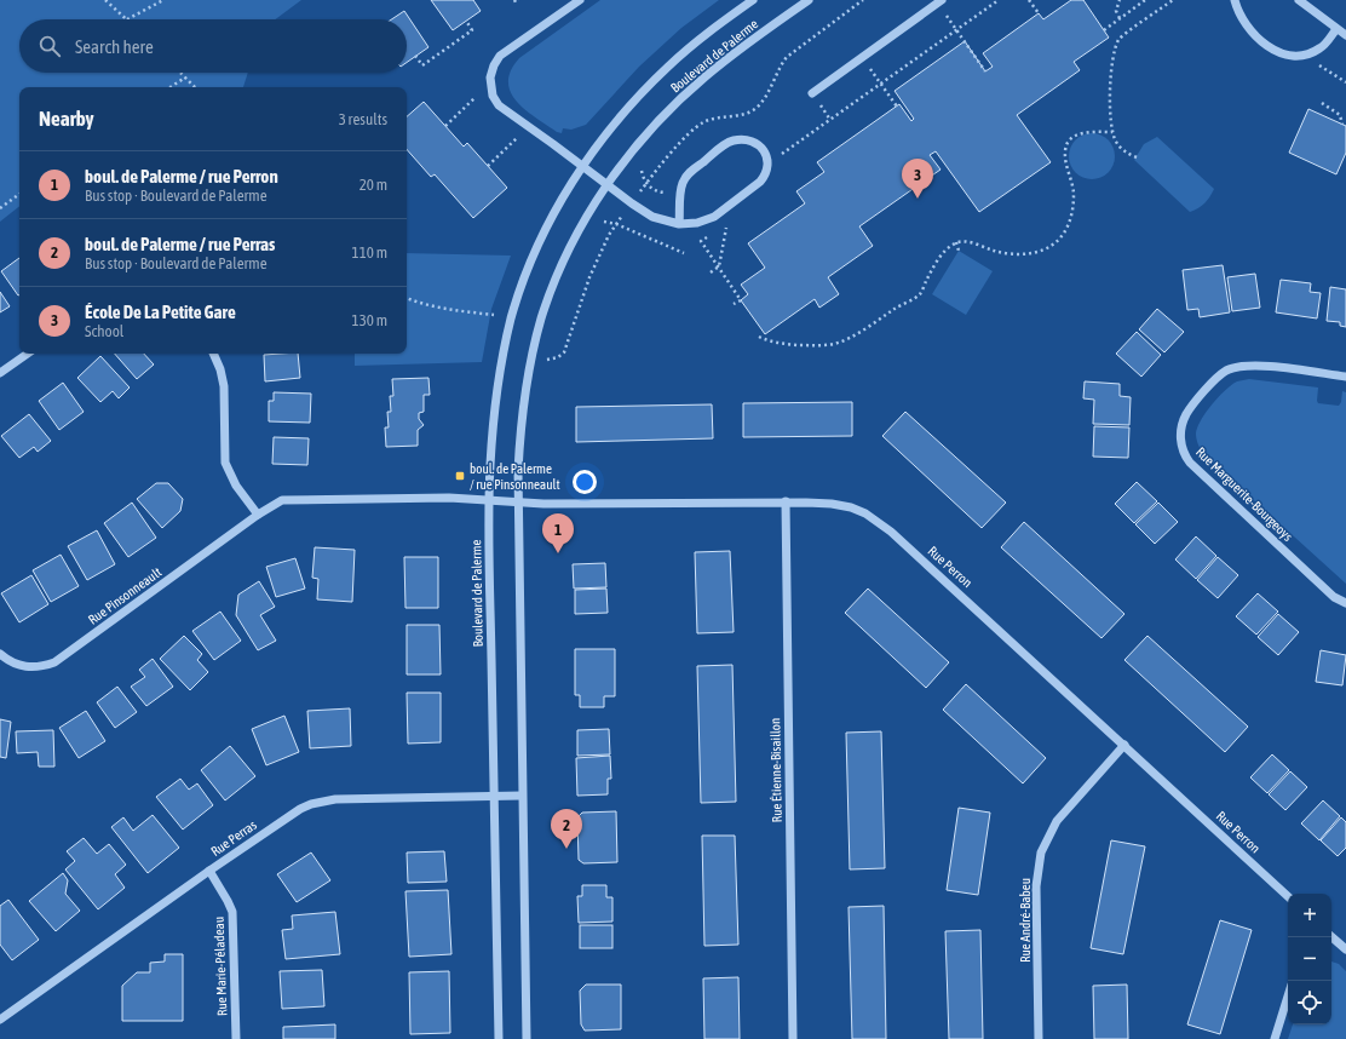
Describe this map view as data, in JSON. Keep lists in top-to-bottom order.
{
  "streets": {
    "street": [
      "Boulevard de Palerme",
      "Rue Marguerite-Bourgeoys",
      "Rue Perron",
      "Rue Pinsonneault",
      "Rue Étienne-Bisaillon",
      "Rue Perras",
      "Rue André-Babeu",
      "Rue Marie-Péladeau"
    ]
  },
  "crossings": [
    ["Boulevard de Palerme", "Rue Perron"],
    ["Boulevard de Palerme", "Rue Pinsonneault"],
    ["Boulevard de Palerme", "Rue Perras"],
    ["Rue Perron", "Rue Pinsonneault"],
    ["Rue Perron", "Rue Étienne-Bisaillon"],
    ["Rue Perron", "Rue André-Babeu"],
    ["Rue Perras", "Rue Marie-Péladeau"]
  ],
  "places": {
    "transit": ["boul. de Palerme / rue Pinsonneault"]
  },
  "page": {
    "search": "Search here",
    "heading": ["Nearby", "3 results"],
    "list": [
      {
        "mark": "1",
        "name": "boul. de Palerme / rue Perron",
        "note": "Bus stop · Boulevard de Palerme",
        "value": "20 m"
      },
      {
        "mark": "2",
        "name": "boul. de Palerme / rue Perras",
        "note": "Bus stop · Boulevard de Palerme",
        "value": "110 m"
      },
      {
        "mark": "3",
        "name": "École De La Petite Gare",
        "note": "School",
        "value": "130 m"
      }
    ],
    "pins": ["3", "1", "2"],
    "map_buttons": ["+", "−"]
  }
}
